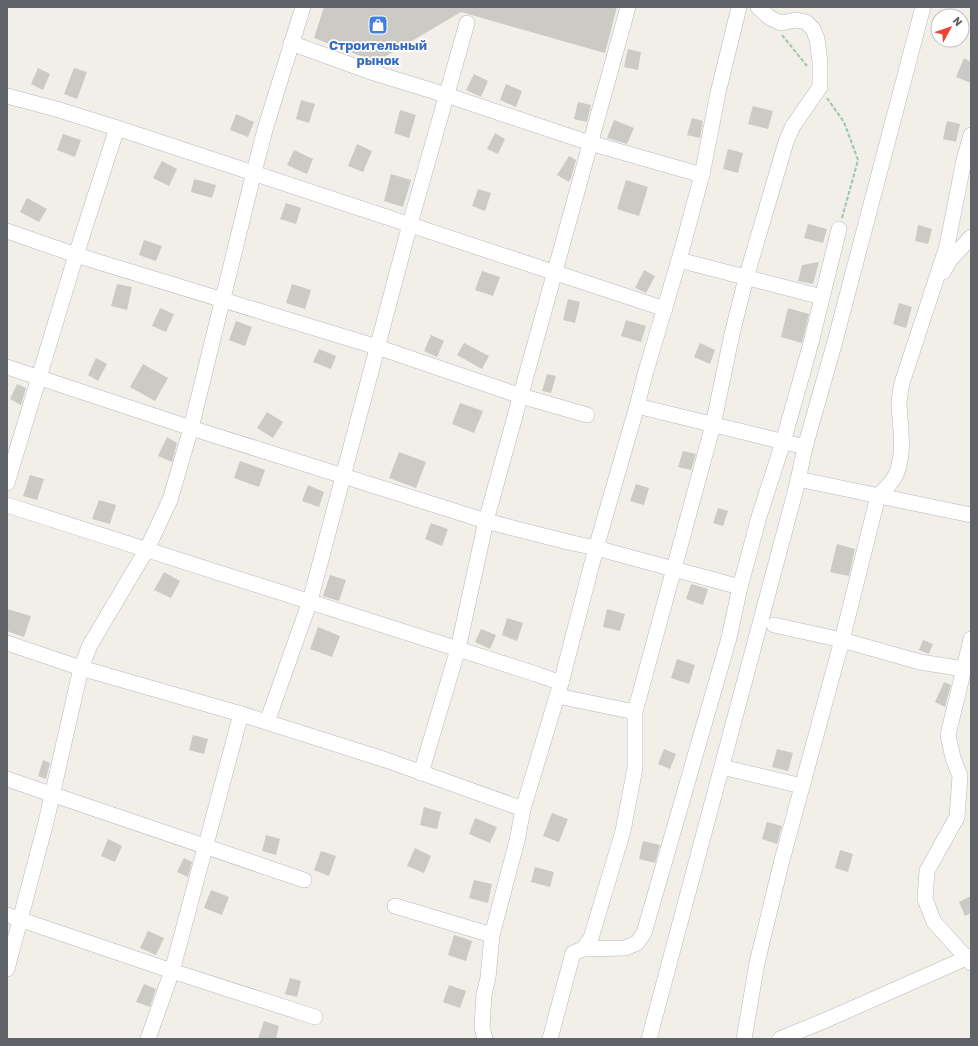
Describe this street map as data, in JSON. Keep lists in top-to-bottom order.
{
  "places": {
    "shop": ["Строительный рынок"]
  },
  "north": "top right"
}
